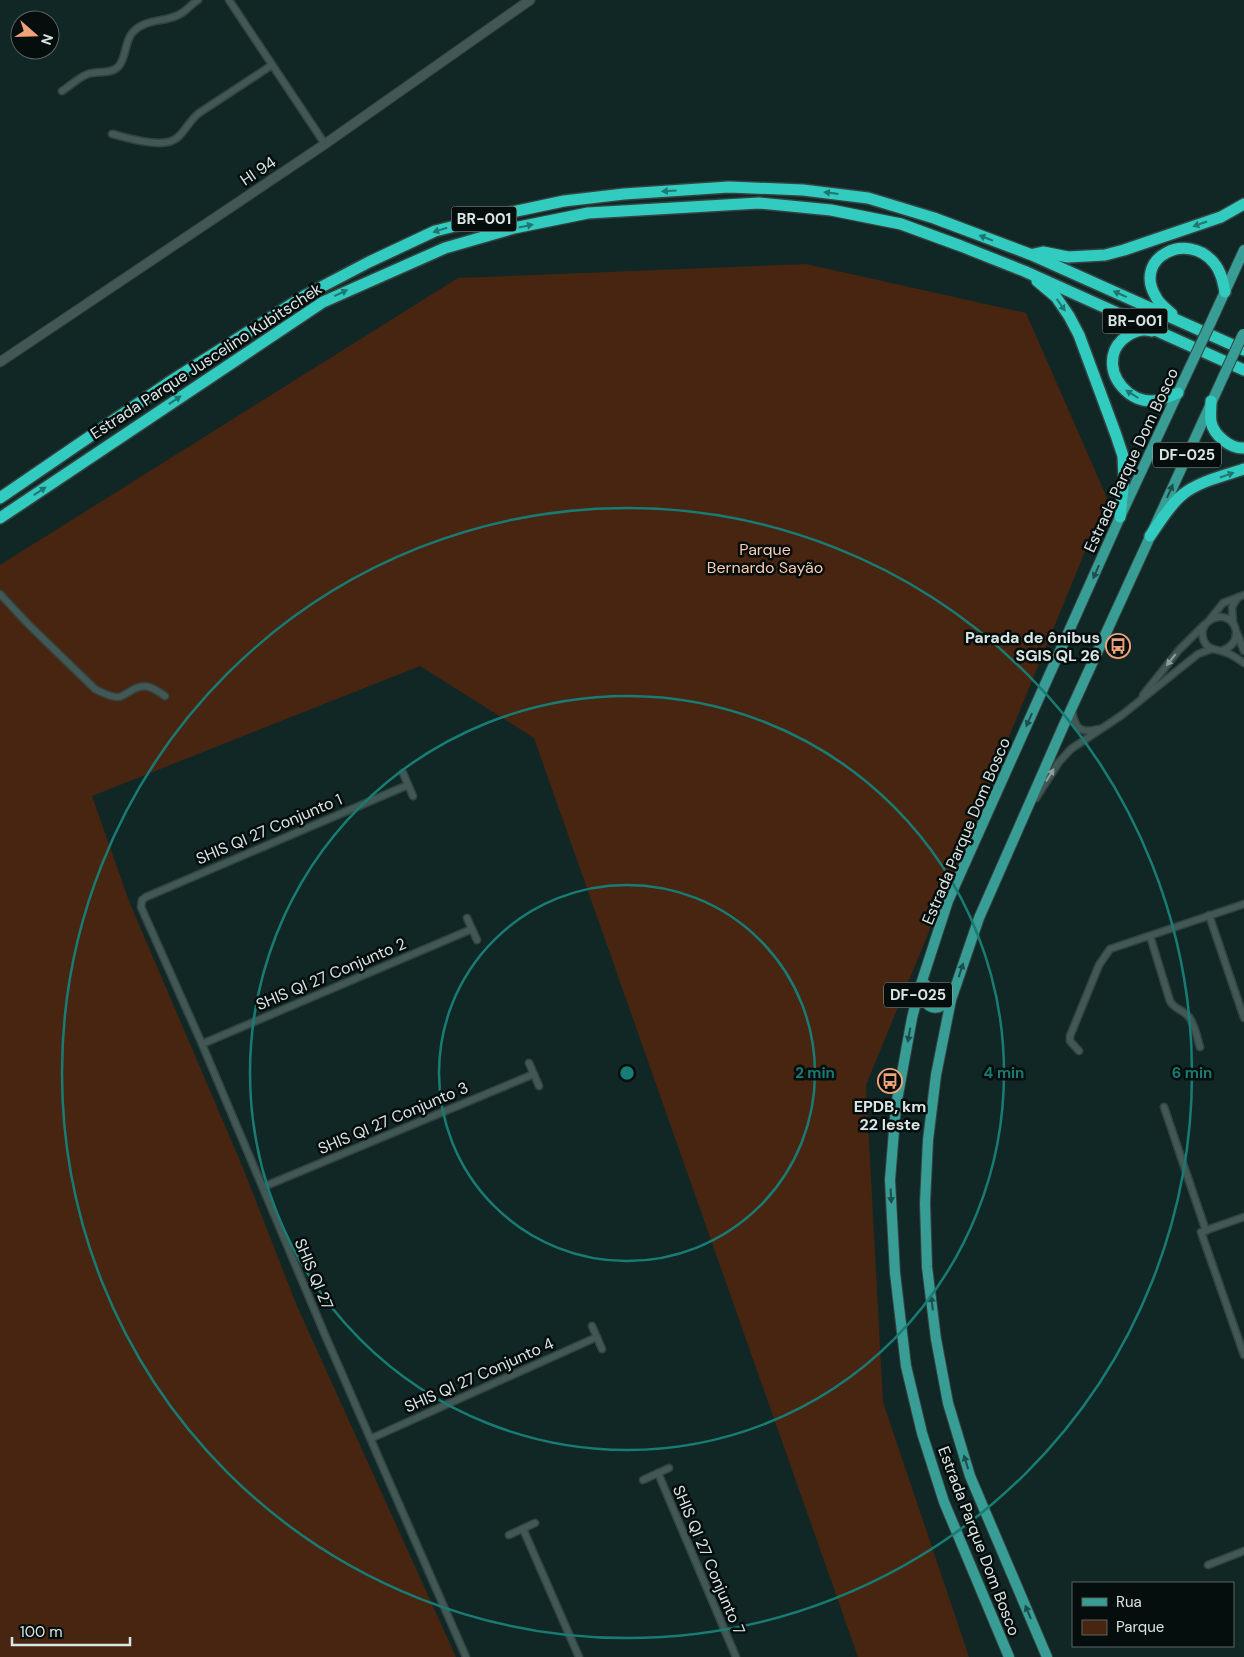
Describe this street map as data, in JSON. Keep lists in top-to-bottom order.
{
  "streets": {
    "highway": ["BR-001", "Estrada Parque Juscelino Kubitschek"],
    "main road": ["DF-025", "Estrada Parque Dom Bosco"],
    "street": [
      "HI 94",
      "SHIS QI 27 Conjunto 1",
      "SHIS QI 27 Conjunto 2",
      "SHIS QI 27 Conjunto 3",
      "SHIS QI 27",
      "SHIS QI 27 Conjunto 4",
      "SHIS QI 27 Conjunto 7"
    ]
  },
  "crossings": [
    ["SHIS QI 27 Conjunto 1", "SHIS QI 27"],
    ["SHIS QI 27 Conjunto 2", "SHIS QI 27"],
    ["SHIS QI 27 Conjunto 3", "SHIS QI 27"],
    ["SHIS QI 27", "SHIS QI 27 Conjunto 4"]
  ],
  "parks": ["Parque Bernardo Sayão"],
  "places": {
    "bus stop": ["Parada de ônibus SGIS QL 26", "EPDB, km 22 leste"]
  },
  "legend": ["Rua", "Parque"],
  "scale_bar": "100 m",
  "north": "right",
  "rings": ["2 min", "4 min", "6 min"]
}
